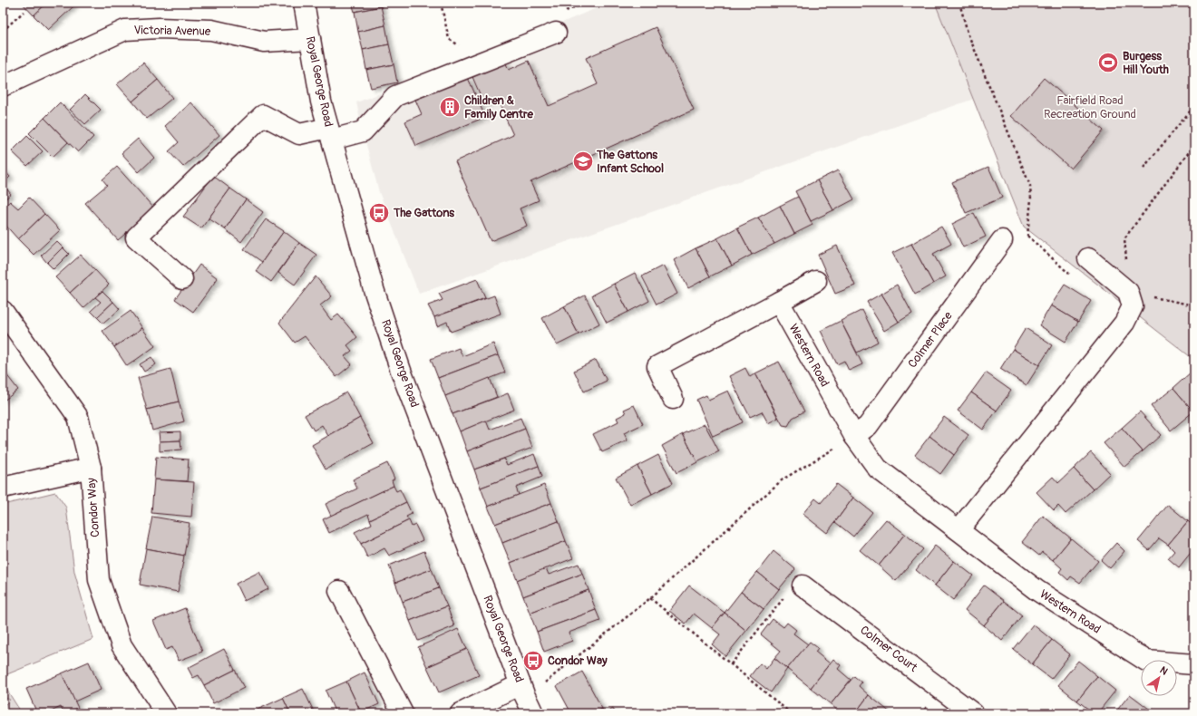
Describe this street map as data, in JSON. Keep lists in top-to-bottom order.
{
  "streets": {
    "street": [
      "Victoria Avenue",
      "Royal George Road",
      "Colmer Place",
      "Western Road",
      "Condor Way",
      "Colmer Court"
    ]
  },
  "crossings": [
    ["Victoria Avenue", "Royal George Road"],
    ["Colmer Place", "Western Road"]
  ],
  "parks": ["Fairfield Road Recreation Ground"],
  "places": {
    "sports": ["Burgess Hill Youth"],
    "building": ["Children & Family Centre"],
    "school or university": ["The Gattons Infant School"],
    "bus stop": ["The Gattons", "Condor Way"]
  },
  "north": "top right"
}
